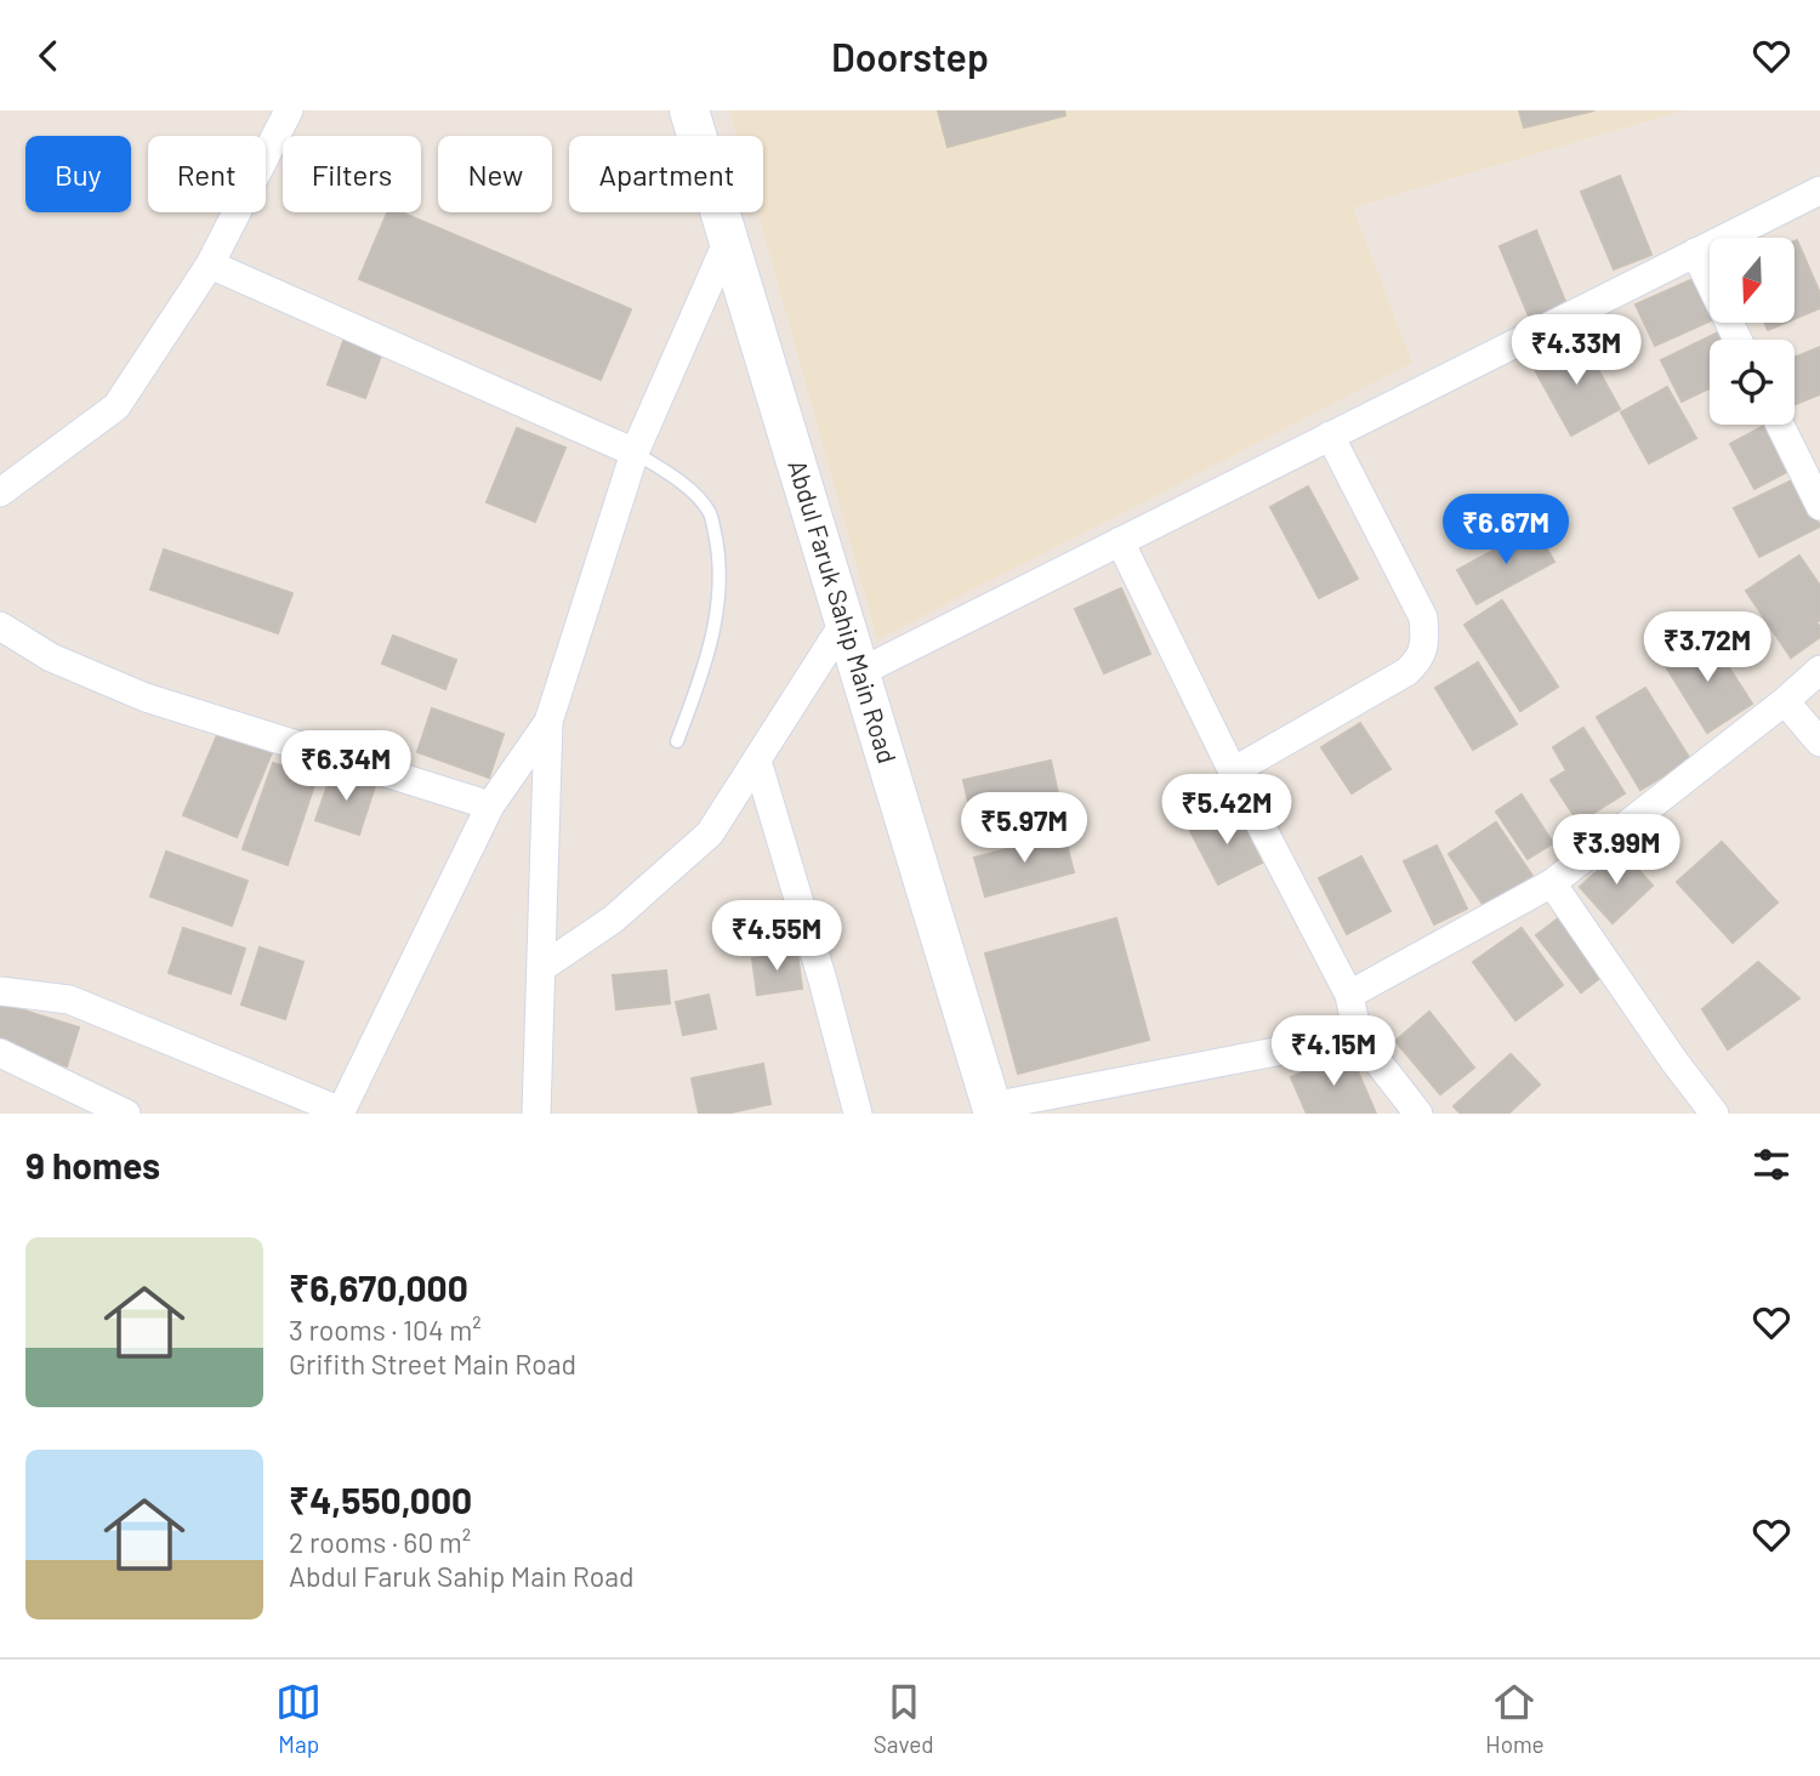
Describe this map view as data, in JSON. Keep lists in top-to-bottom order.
{
  "streets": {
    "street": ["Abdul Faruk Sahip Main Road"]
  },
  "north": "bottom",
  "page": {
    "header": "Doorstep",
    "chip": [
      "Buy",
      "Rent",
      "Filters",
      "New",
      "Apartment"
    ],
    "price": [
      "₹4.33M",
      "₹6.67M",
      "₹3.72M",
      "₹6.34M",
      "₹5.42M",
      "₹5.97M",
      "₹3.99M",
      "₹4.55M",
      "₹4.15M"
    ],
    "heading": "9 homes",
    "list": [
      {
        "name": "₹6,670,000",
        "note": "3 rooms · 104 m² · Grifith Street Main Road"
      },
      {
        "name": "₹4,550,000",
        "note": "2 rooms · 60 m² · Abdul Faruk Sahip Main Road"
      }
    ],
    "tabs": ["Map", "Saved", "Home"]
  }
}
